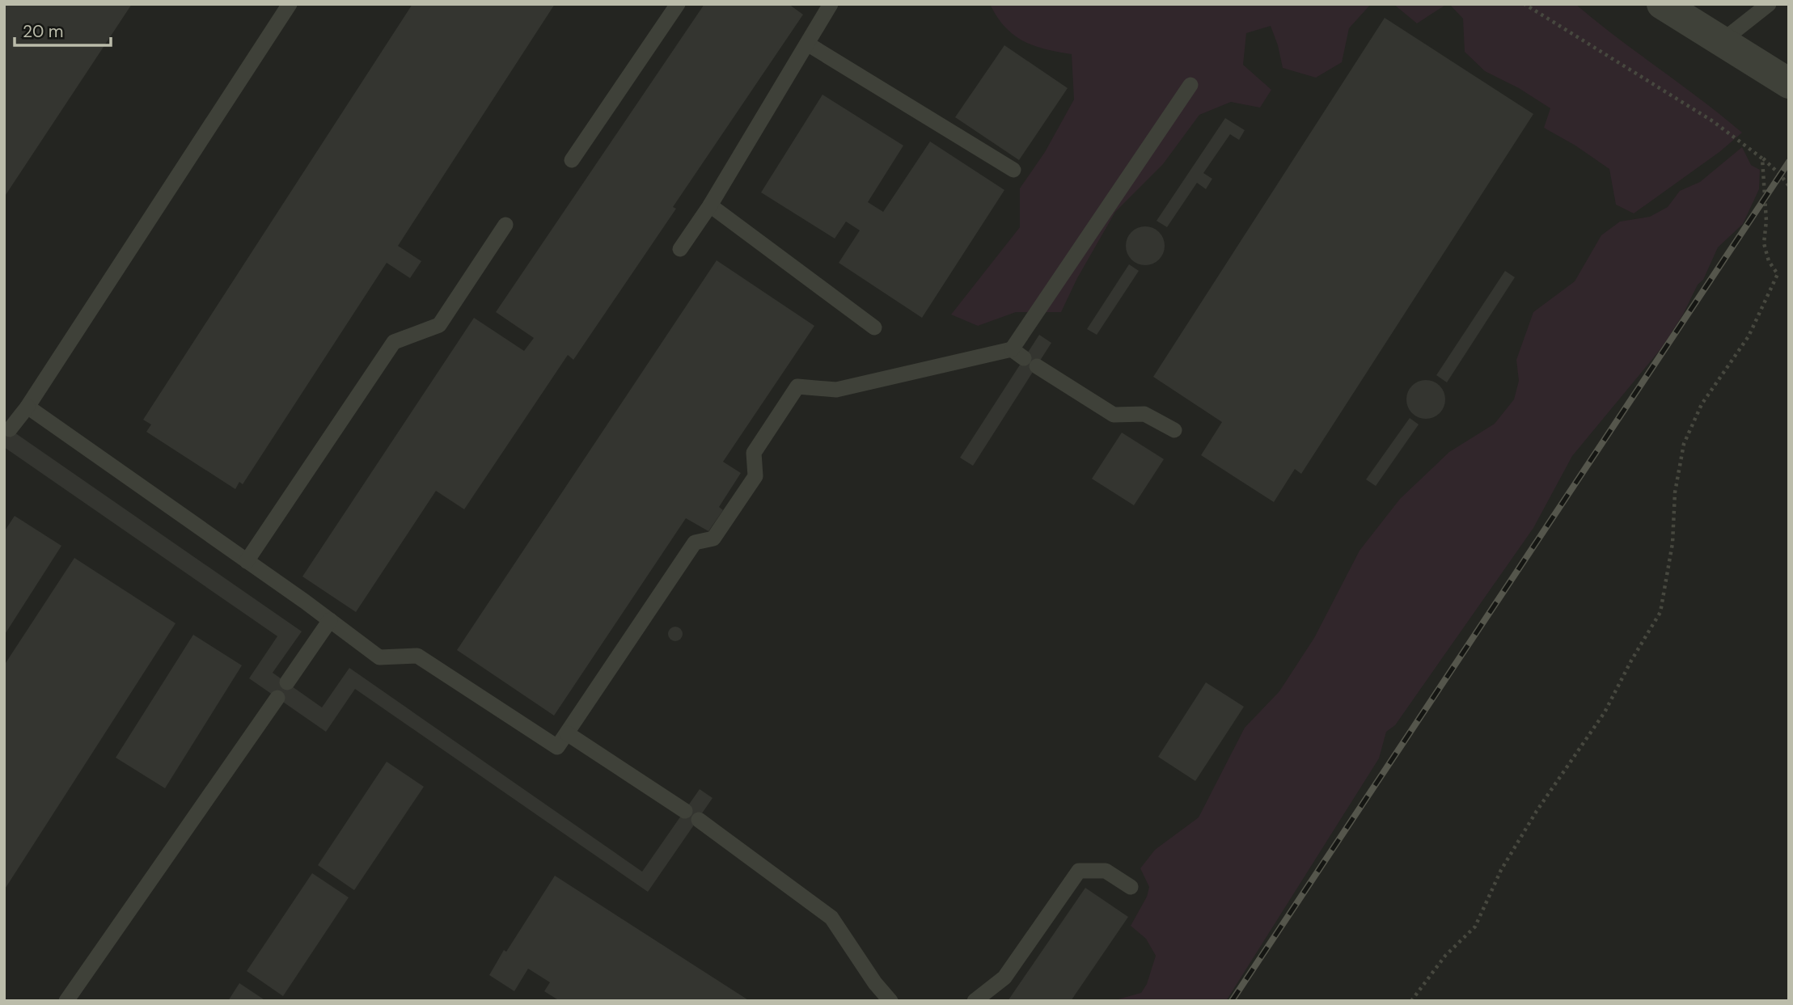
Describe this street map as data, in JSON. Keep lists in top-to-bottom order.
{
  "scale_bar": "20 m"
}
